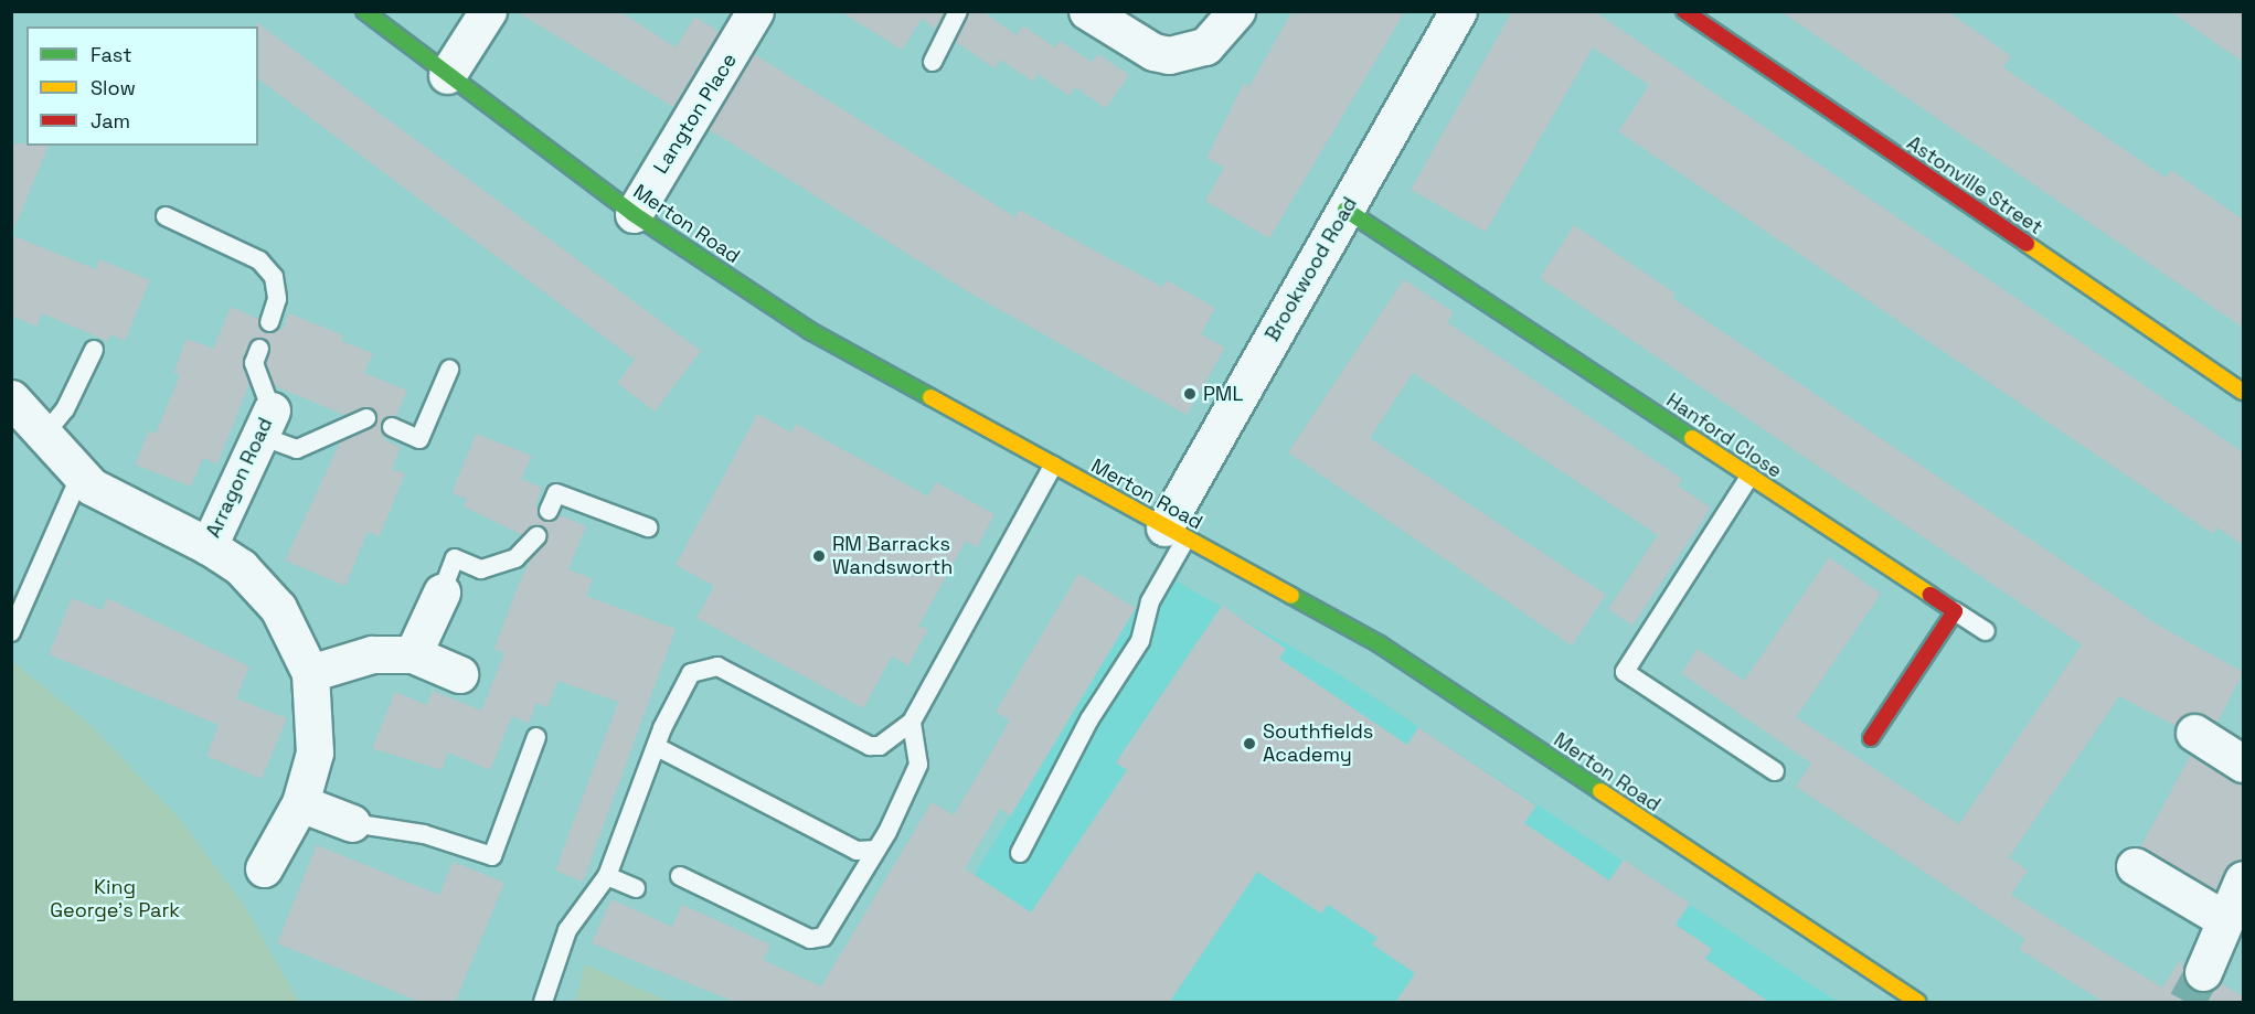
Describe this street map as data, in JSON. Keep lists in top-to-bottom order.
{
  "streets": {
    "main road": ["Astonville Street", "Merton Road", "Hanford Close"],
    "street": ["Langton Place", "Brookwood Road", "Arragon Road"]
  },
  "crossings": [
    ["Langton Place", "Merton Road"],
    ["Merton Road", "Brookwood Road"],
    ["Brookwood Road", "Hanford Close"]
  ],
  "parks": ["King George's Park"],
  "places": ["PML", "RM Barracks Wandsworth", "Southfields Academy"],
  "legend": ["Fast", "Slow", "Jam"]
}
